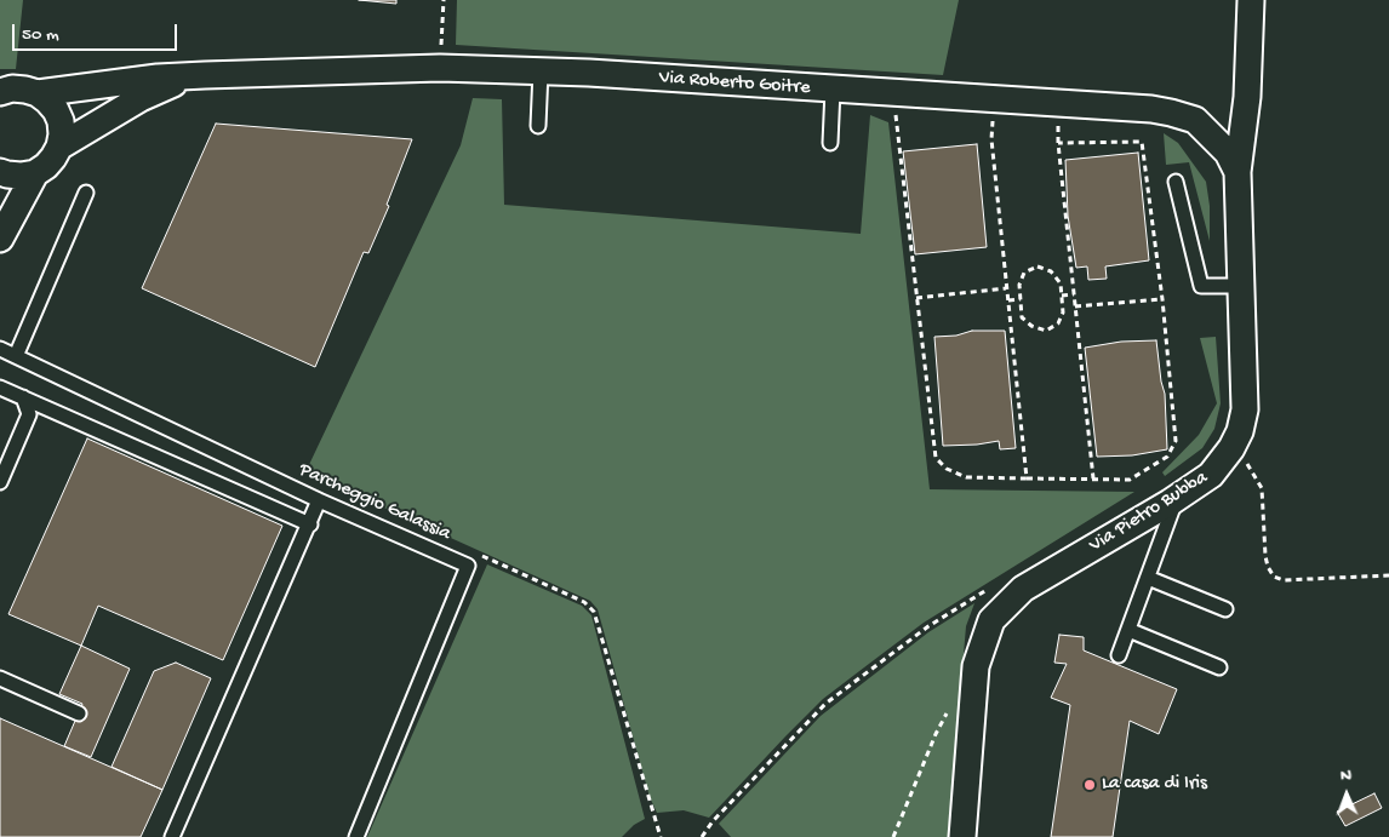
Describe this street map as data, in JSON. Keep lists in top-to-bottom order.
{
  "streets": {
    "street": ["Via Roberto Goitre", "Via Pietro Bubba"],
    "lane": ["Parcheggio Galassia"]
  },
  "crossings": [
    ["Via Roberto Goitre", "Via Pietro Bubba"]
  ],
  "places": ["La casa di Iris"],
  "scale_bar": "50 m",
  "north": "top"
}
